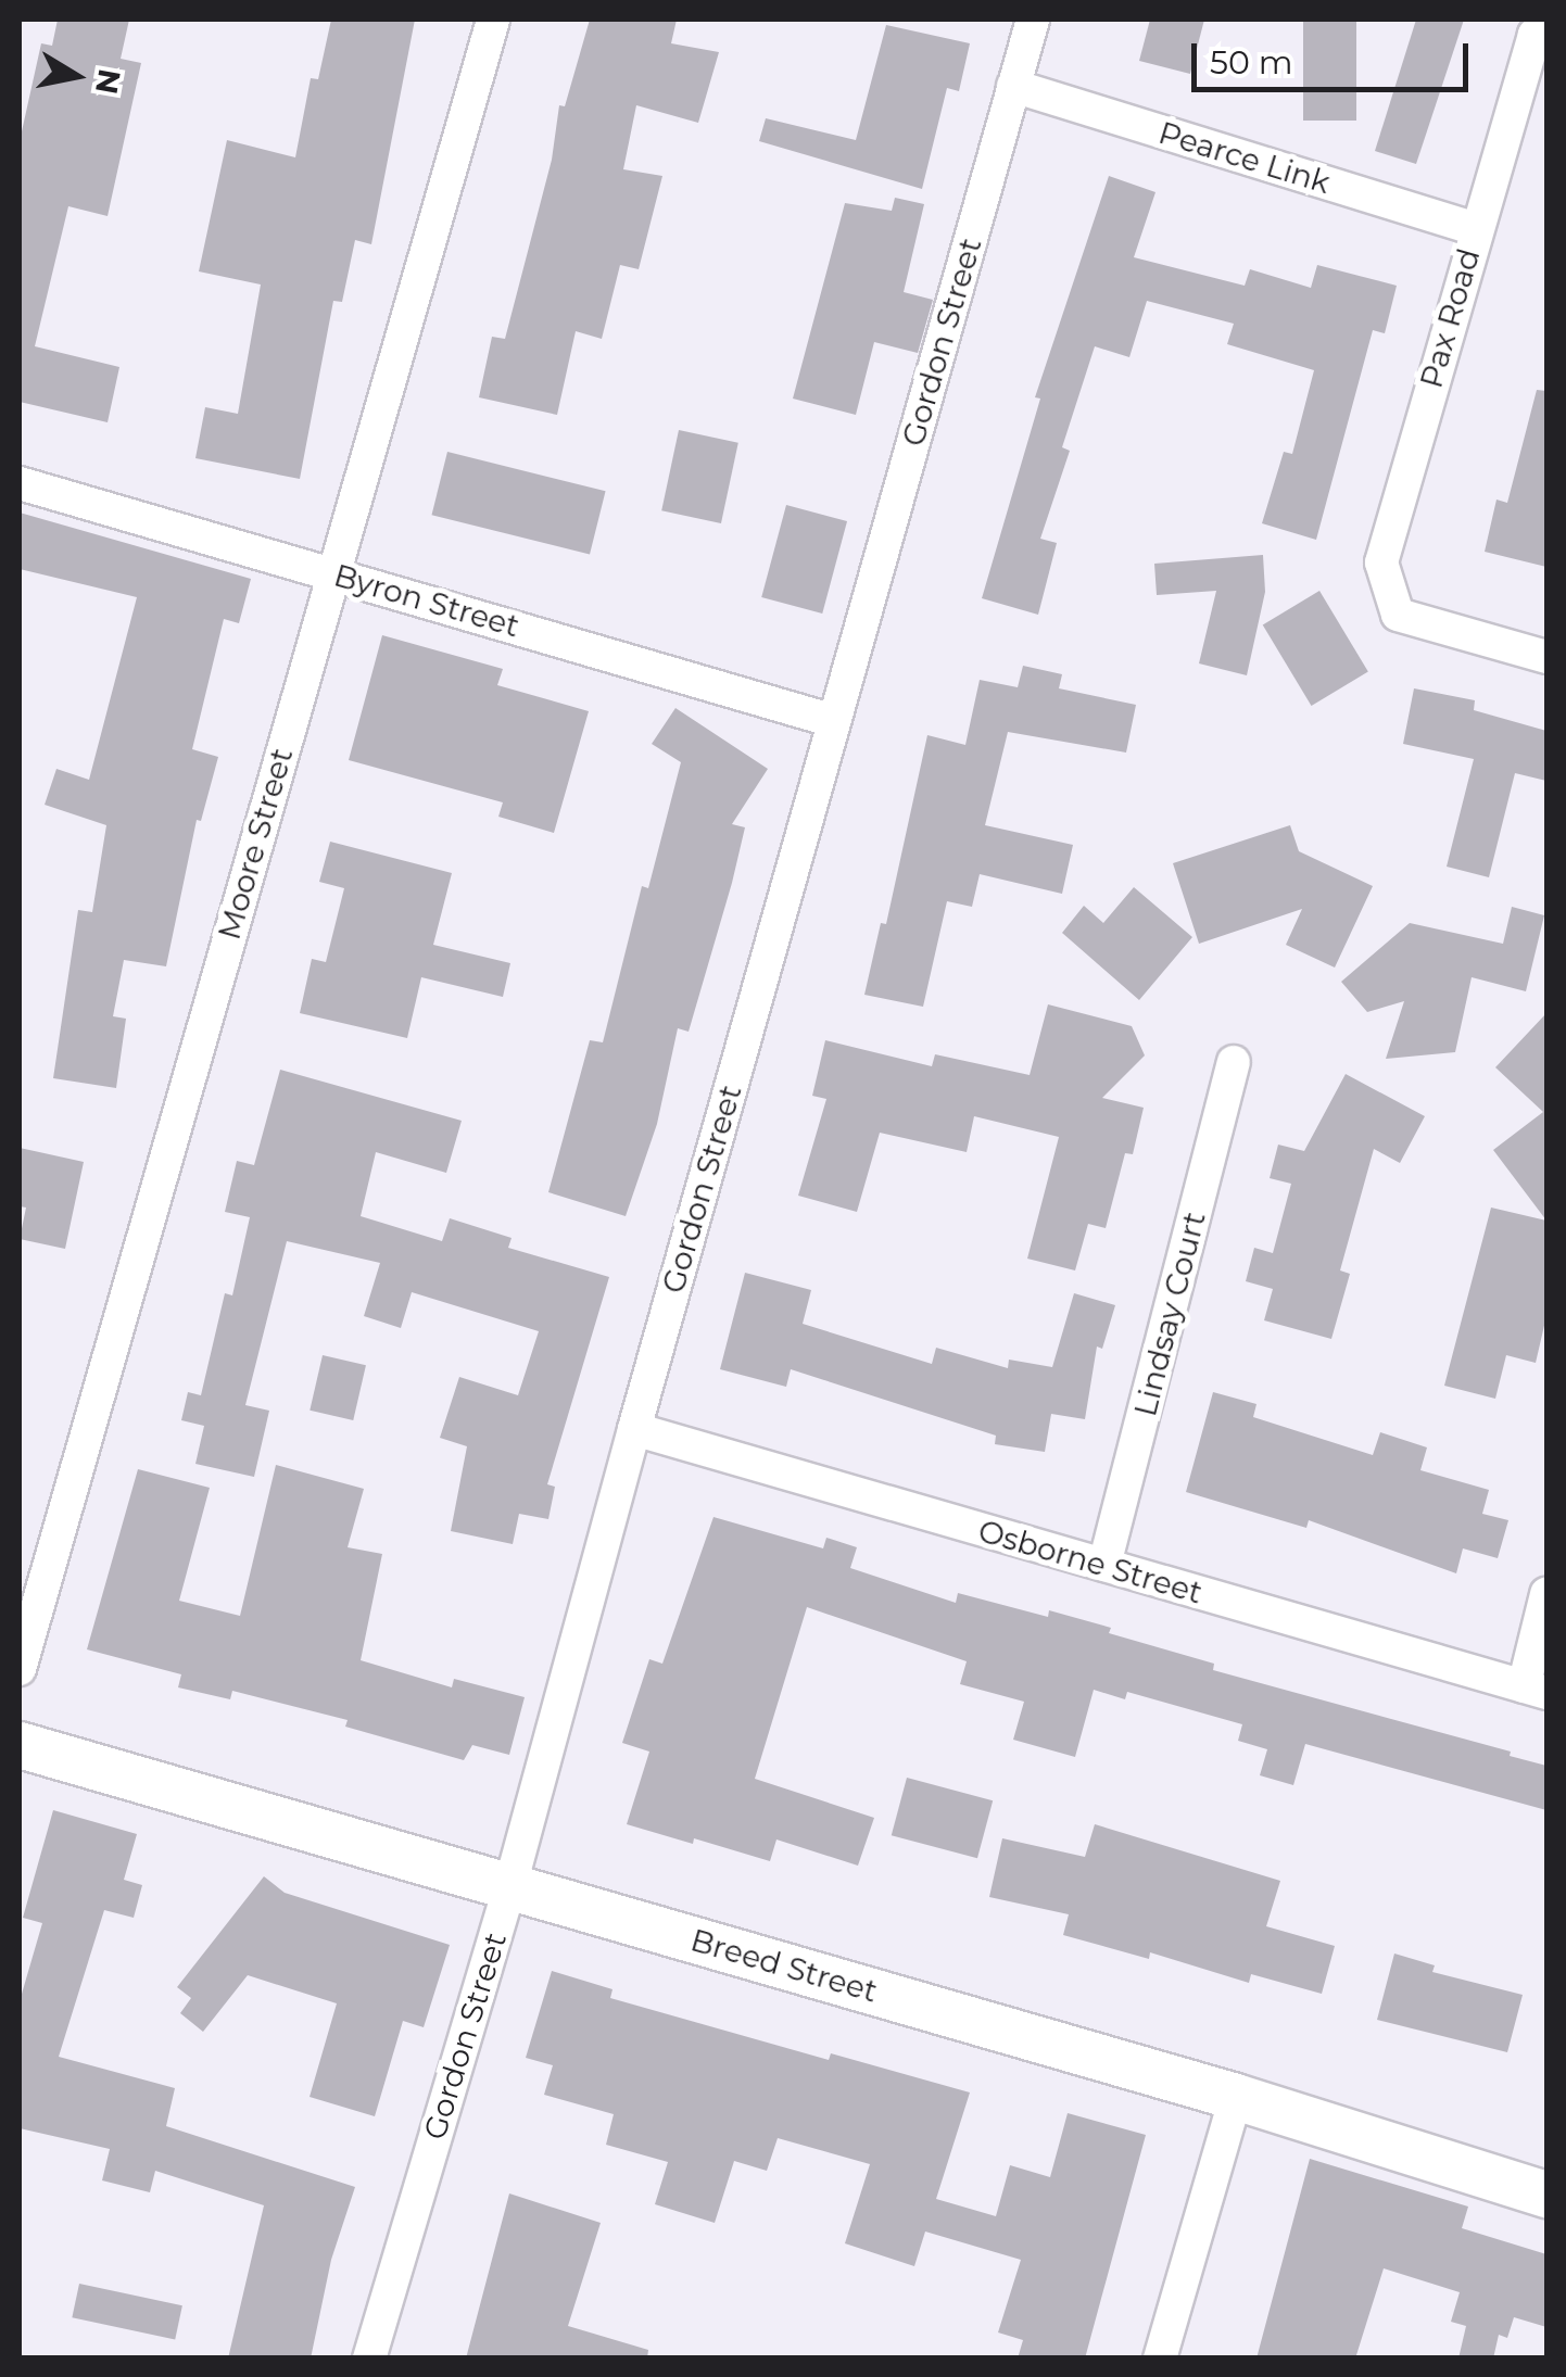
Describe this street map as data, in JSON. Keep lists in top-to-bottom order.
{
  "streets": {
    "street": [
      "Pearce Link",
      "Pax Road",
      "Gordon Street",
      "Byron Street",
      "Moore Street",
      "Lindsay Court",
      "Osborne Street",
      "Breed Street"
    ]
  },
  "crossings": [
    ["Pearce Link", "Pax Road"],
    ["Pearce Link", "Gordon Street"],
    ["Gordon Street", "Byron Street"],
    ["Gordon Street", "Osborne Street"],
    ["Gordon Street", "Breed Street"],
    ["Byron Street", "Moore Street"],
    ["Lindsay Court", "Osborne Street"]
  ],
  "scale_bar": "50 m",
  "north": "right"
}
